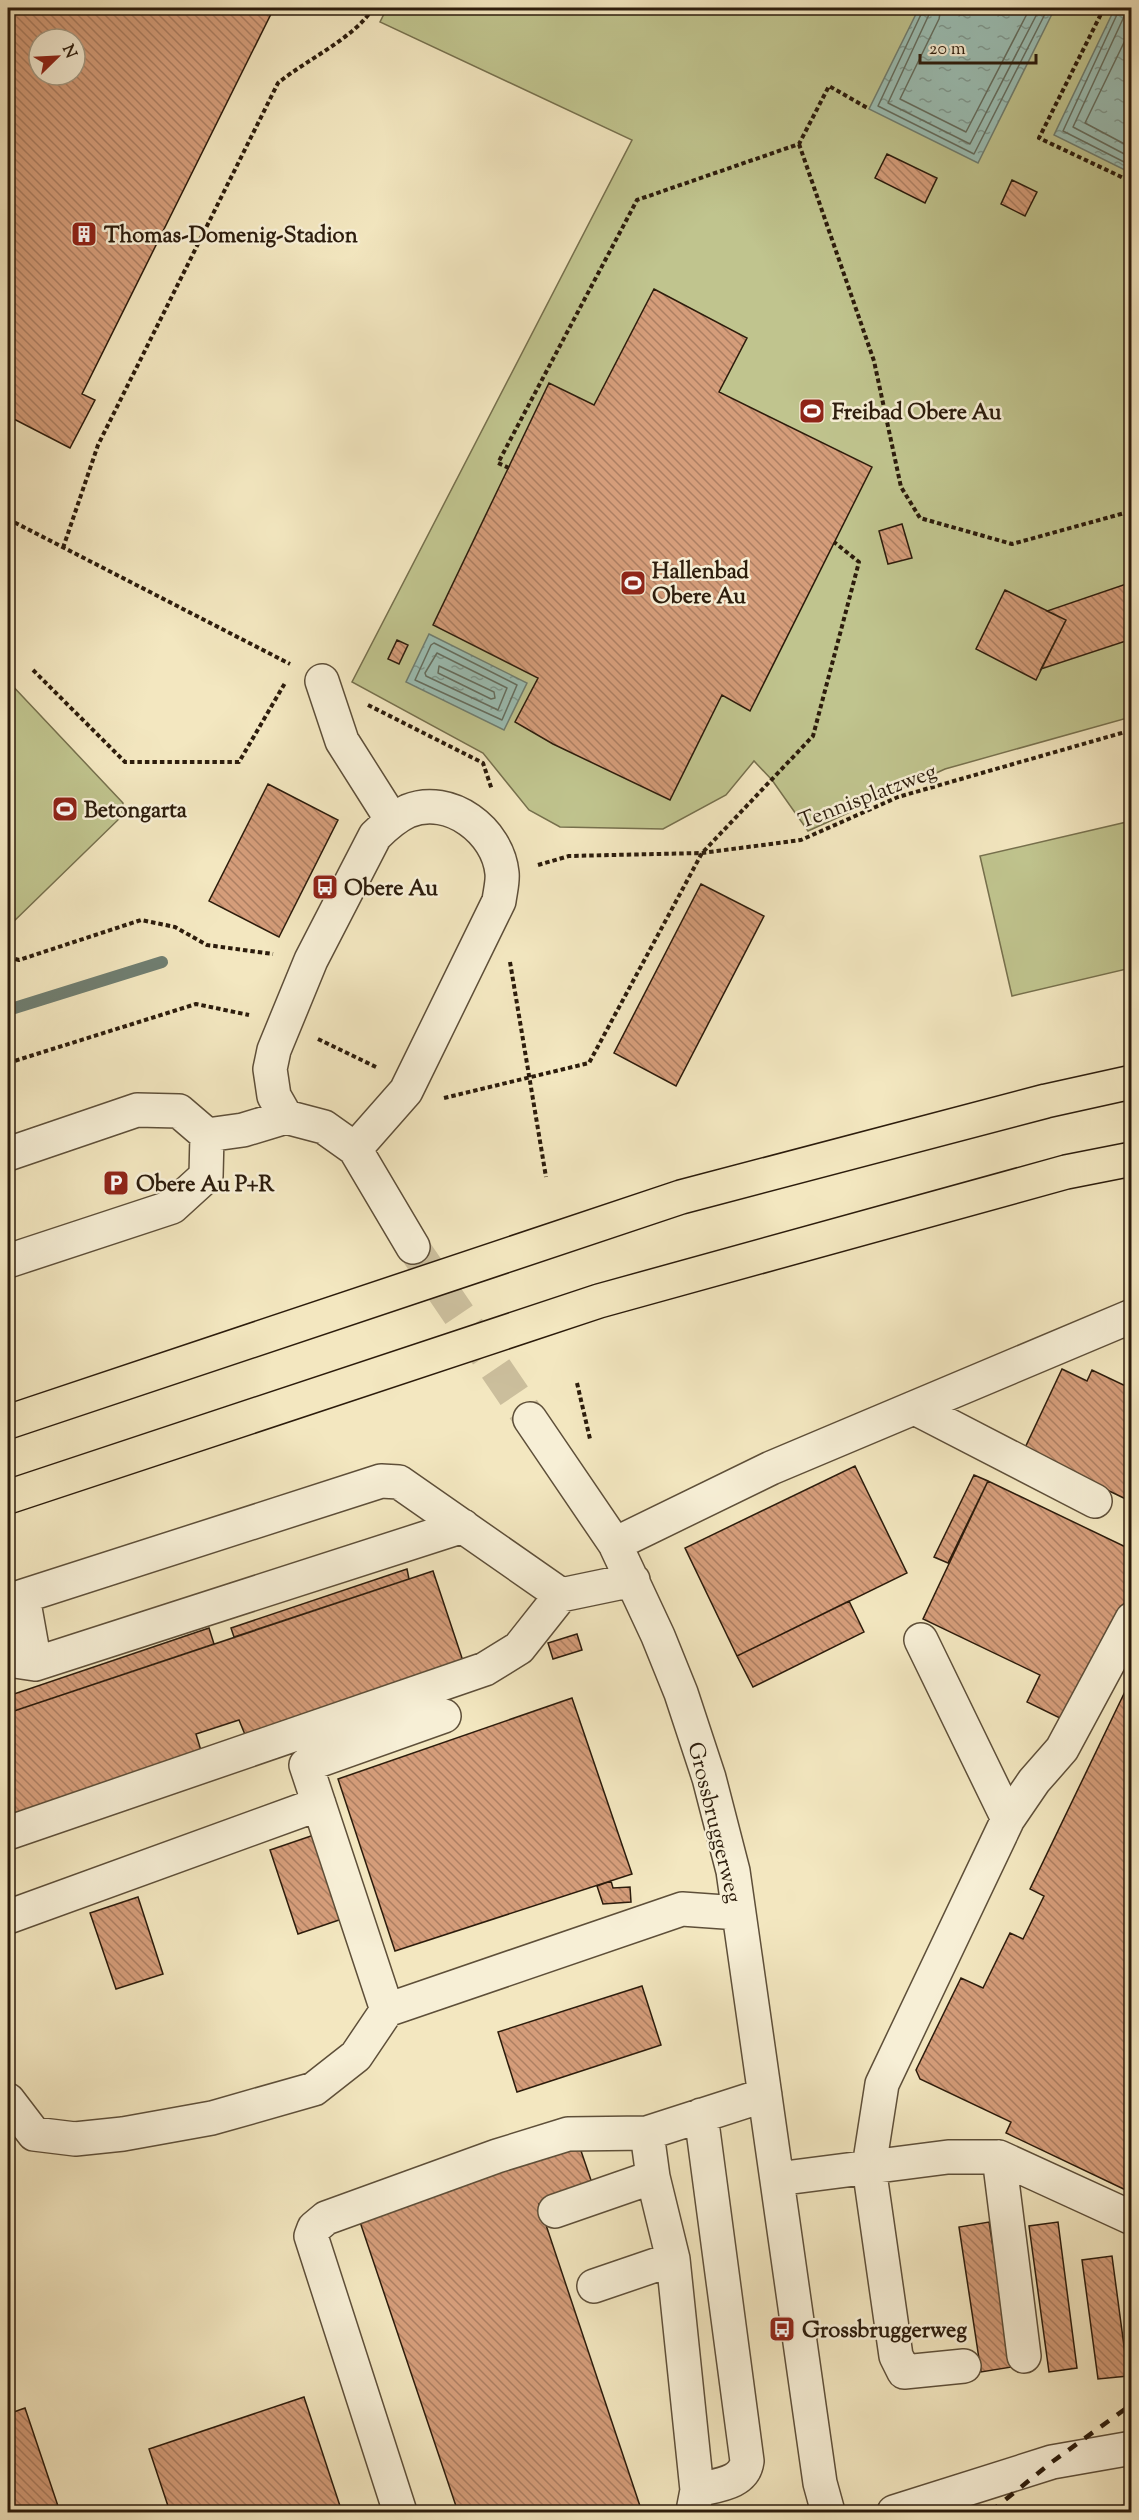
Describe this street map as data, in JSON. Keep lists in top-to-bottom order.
{
  "streets": {
    "street": ["Grossbruggerweg"],
    "path": ["Tennisplatzweg"]
  },
  "places": {
    "building": ["Thomas-Domenig-Stadion"],
    "sports": ["Freibad Obere Au", "Hallenbad Obere Au", "Betongarta"],
    "bus stop": ["Obere Au", "Grossbruggerweg"],
    "parking": ["Obere Au P+R"]
  },
  "scale_bar": "20 m",
  "north": "top right"
}
